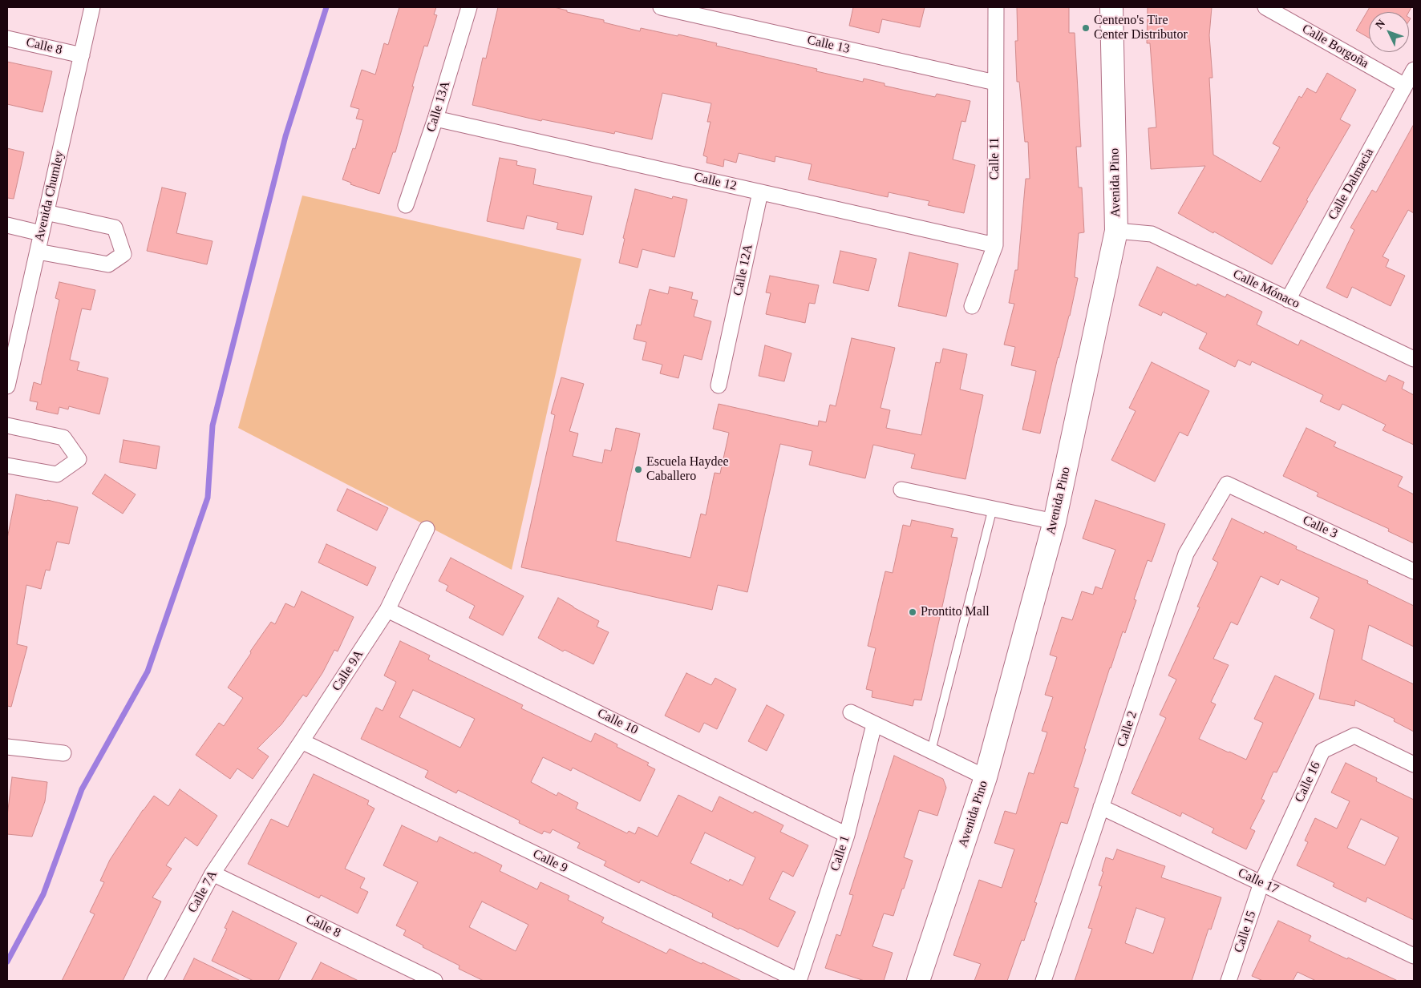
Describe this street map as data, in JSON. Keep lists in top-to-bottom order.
{
  "streets": {
    "main road": ["Avenida Pino"],
    "street": [
      "Calle 13",
      "Calle 8",
      "Calle Borgoña",
      "Calle 13A",
      "Calle 11",
      "Calle 12",
      "Calle Dalmacia",
      "Avenida Chumley",
      "Calle 12A",
      "Calle Mónaco",
      "Calle 3",
      "Calle 9A",
      "Calle 10",
      "Calle 2",
      "Calle 16",
      "Calle 1",
      "Calle 9",
      "Calle 17",
      "Calle 7A",
      "Calle 15"
    ]
  },
  "crossings": [
    ["Calle 13", "Calle 11"],
    ["Calle 8", "Avenida Chumley"],
    ["Calle 8", "Calle 7A"],
    ["Calle Borgoña", "Calle Dalmacia"],
    ["Calle 13A", "Calle 12"],
    ["Calle 11", "Calle 12"],
    ["Calle 12", "Calle 12A"],
    ["Avenida Pino", "Calle Mónaco"],
    ["Calle Dalmacia", "Calle Mónaco"],
    ["Calle 3", "Calle 2"],
    ["Calle 9A", "Calle 10"],
    ["Calle 9A", "Calle 9"],
    ["Calle 9A", "Calle 7A"],
    ["Calle 10", "Calle 1"],
    ["Calle 2", "Calle 17"],
    ["Calle 16", "Calle 17"],
    ["Calle 16", "Calle 15"],
    ["Calle 1", "Calle 9"],
    ["Calle 17", "Calle 15"]
  ],
  "places": ["Centeno's Tire Center Distributor", "Escuela Haydee Caballero", "Prontito Mall"],
  "north": "top left"
}
